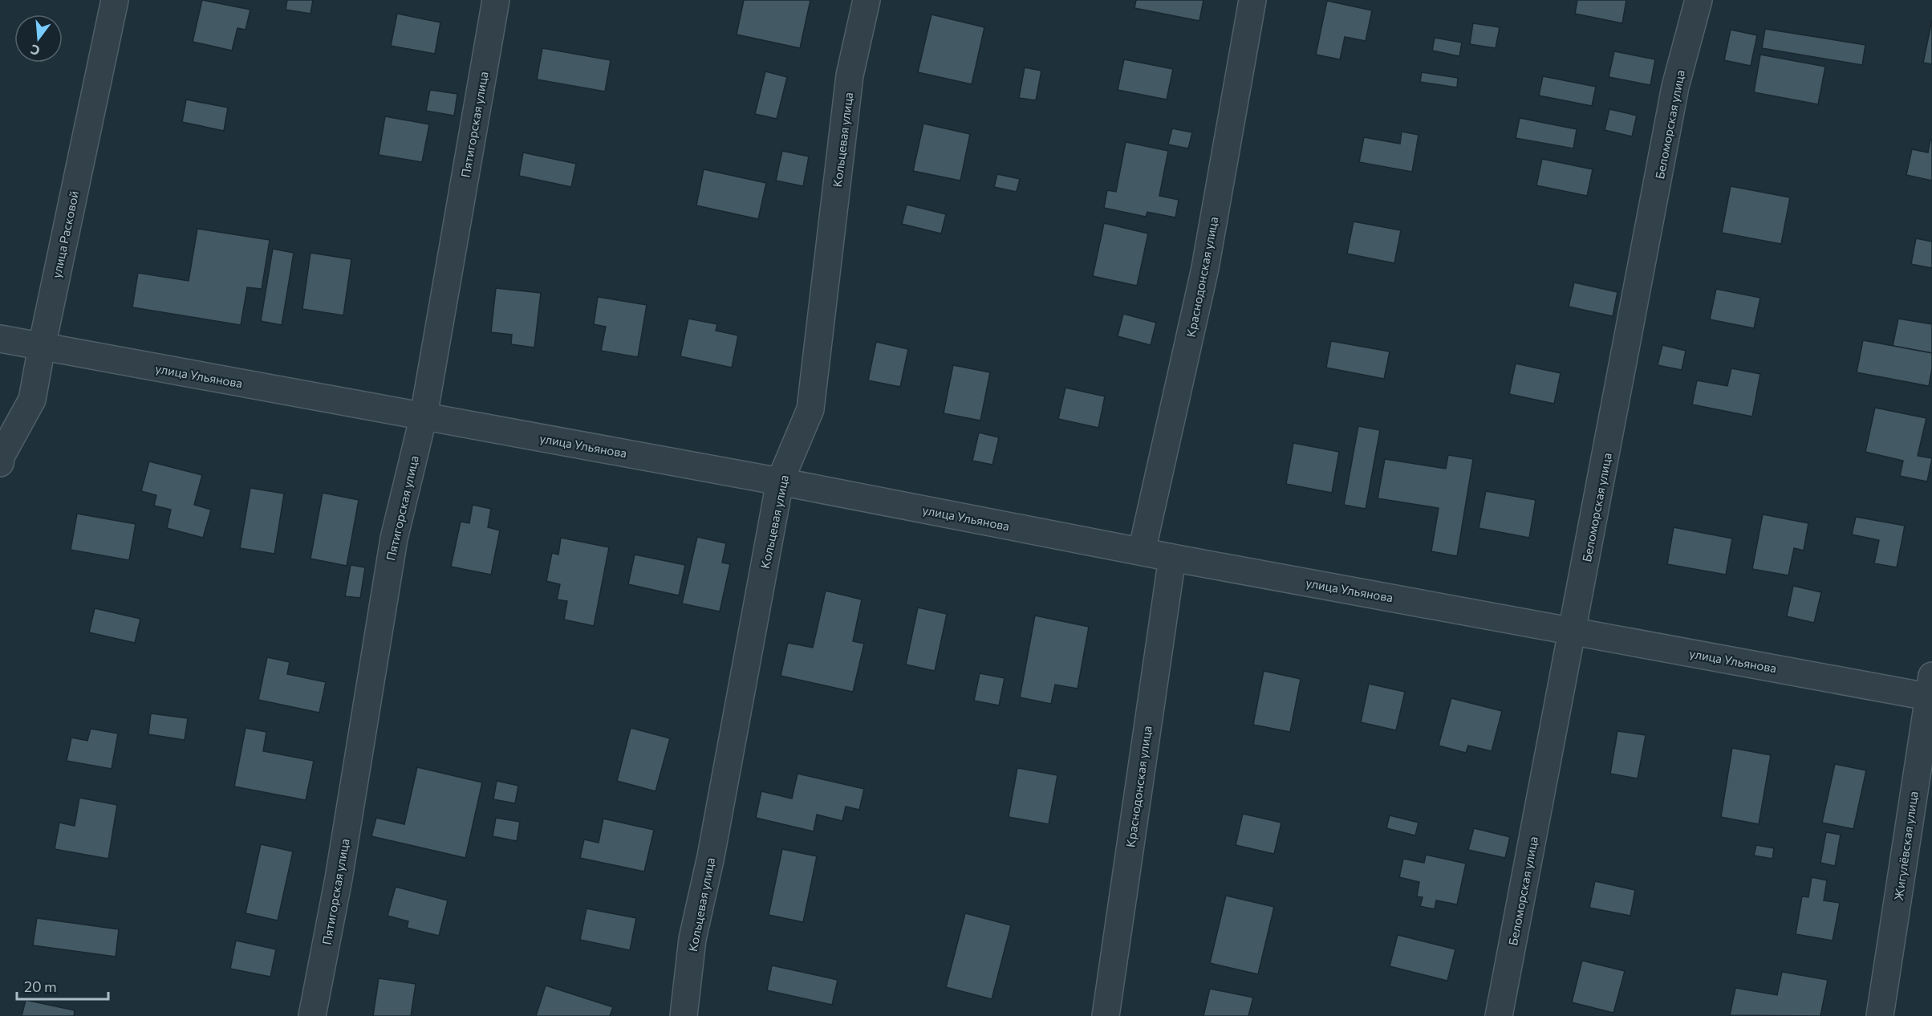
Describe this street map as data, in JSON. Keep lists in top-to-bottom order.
{
  "streets": {
    "street": [
      "Пятигорская улица",
      "Беломорская улица",
      "Кольцевая улица",
      "улица Расковой",
      "Краснодонская улица",
      "улица Ульянова",
      "Жигулёвская улица"
    ]
  },
  "crossings": [
    ["Пятигорская улица", "улица Ульянова"],
    ["Беломорская улица", "улица Ульянова"],
    ["Кольцевая улица", "улица Ульянова"],
    ["улица Расковой", "улица Ульянова"],
    ["Краснодонская улица", "улица Ульянова"],
    ["улица Ульянова", "Жигулёвская улица"]
  ],
  "scale_bar": "20 m",
  "north": "bottom"
}
